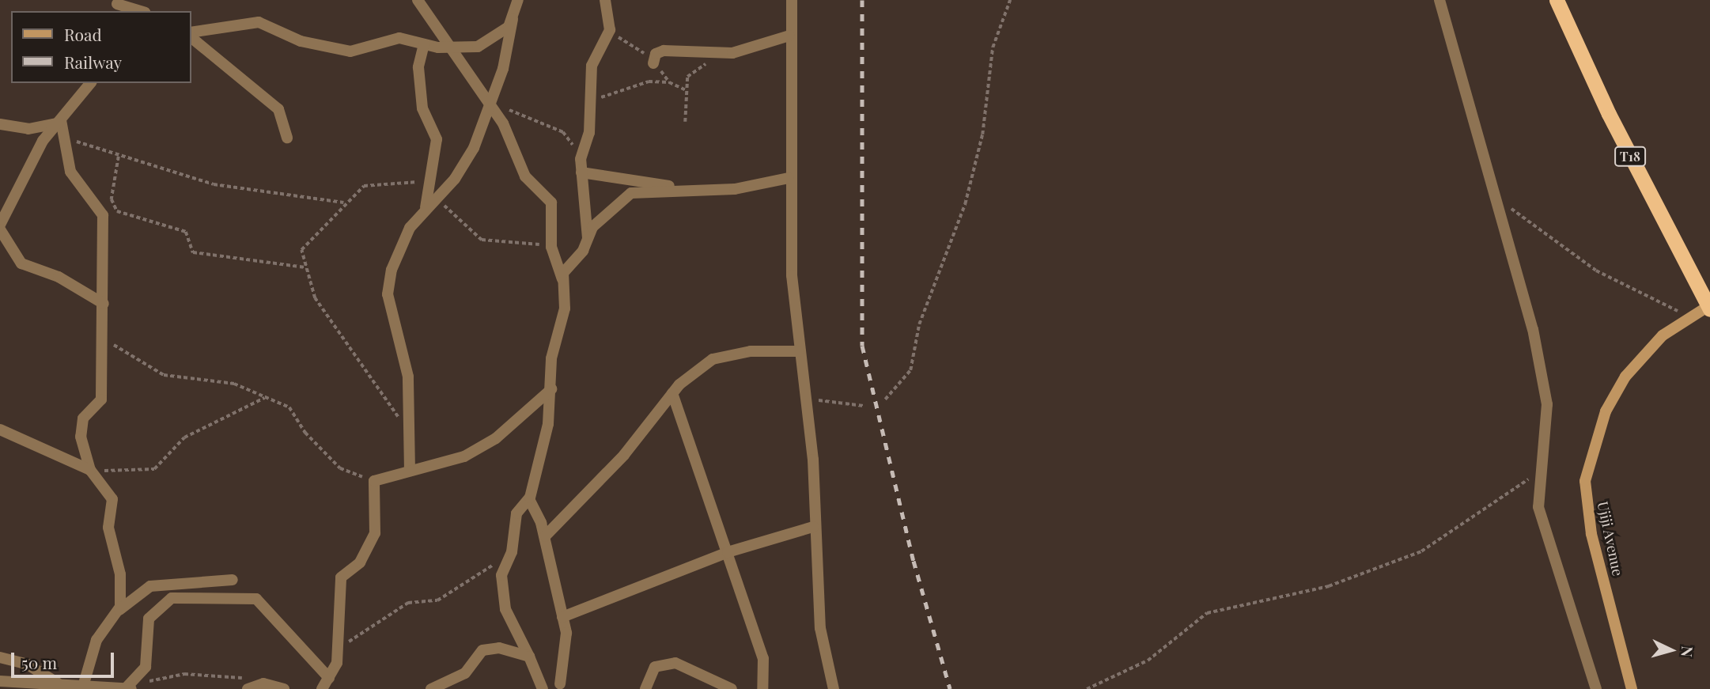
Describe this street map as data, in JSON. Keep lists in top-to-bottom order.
{
  "streets": {
    "highway": ["T18"],
    "main road": ["Ujiji Avenue"]
  },
  "crossings": [
    ["T18", "Ujiji Avenue"]
  ],
  "legend": ["Road", "Railway"],
  "scale_bar": "50 m",
  "north": "right"
}
